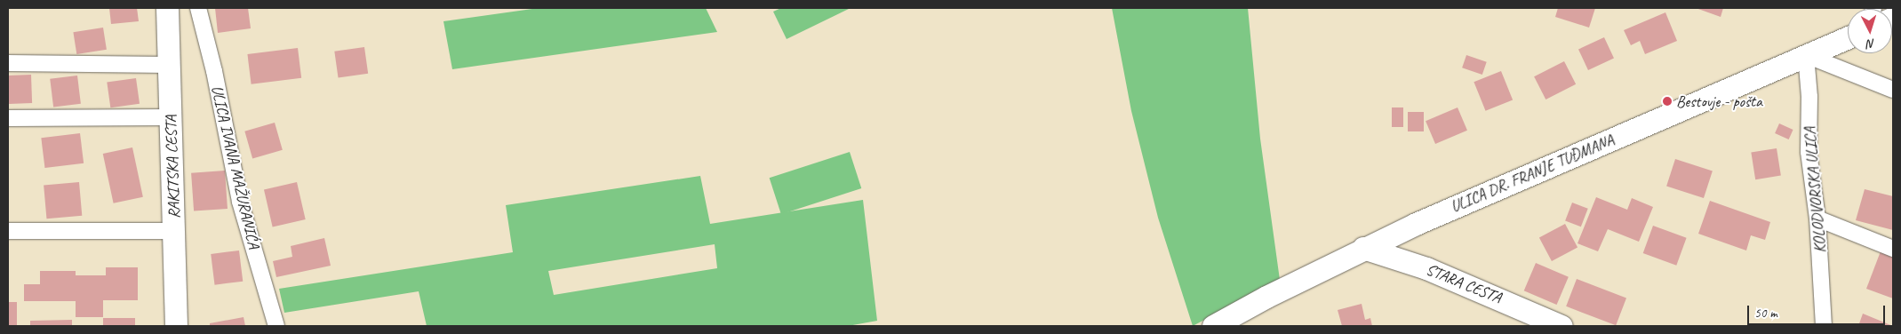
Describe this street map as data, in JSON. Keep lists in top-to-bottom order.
{
  "streets": {
    "main road": ["RAKITSKA CESTA", "ULICA DR. FRANJE TUĐMANA", "STARA CESTA"],
    "street": ["ULICA IVANA MAŽURANIĆA", "KOLODVORSKA ULICA"]
  },
  "crossings": [
    ["ULICA DR. FRANJE TUĐMANA", "KOLODVORSKA ULICA"],
    ["ULICA DR. FRANJE TUĐMANA", "STARA CESTA"]
  ],
  "places": ["Bestovje - pošta"],
  "scale_bar": "50 m",
  "north": "bottom"
}
